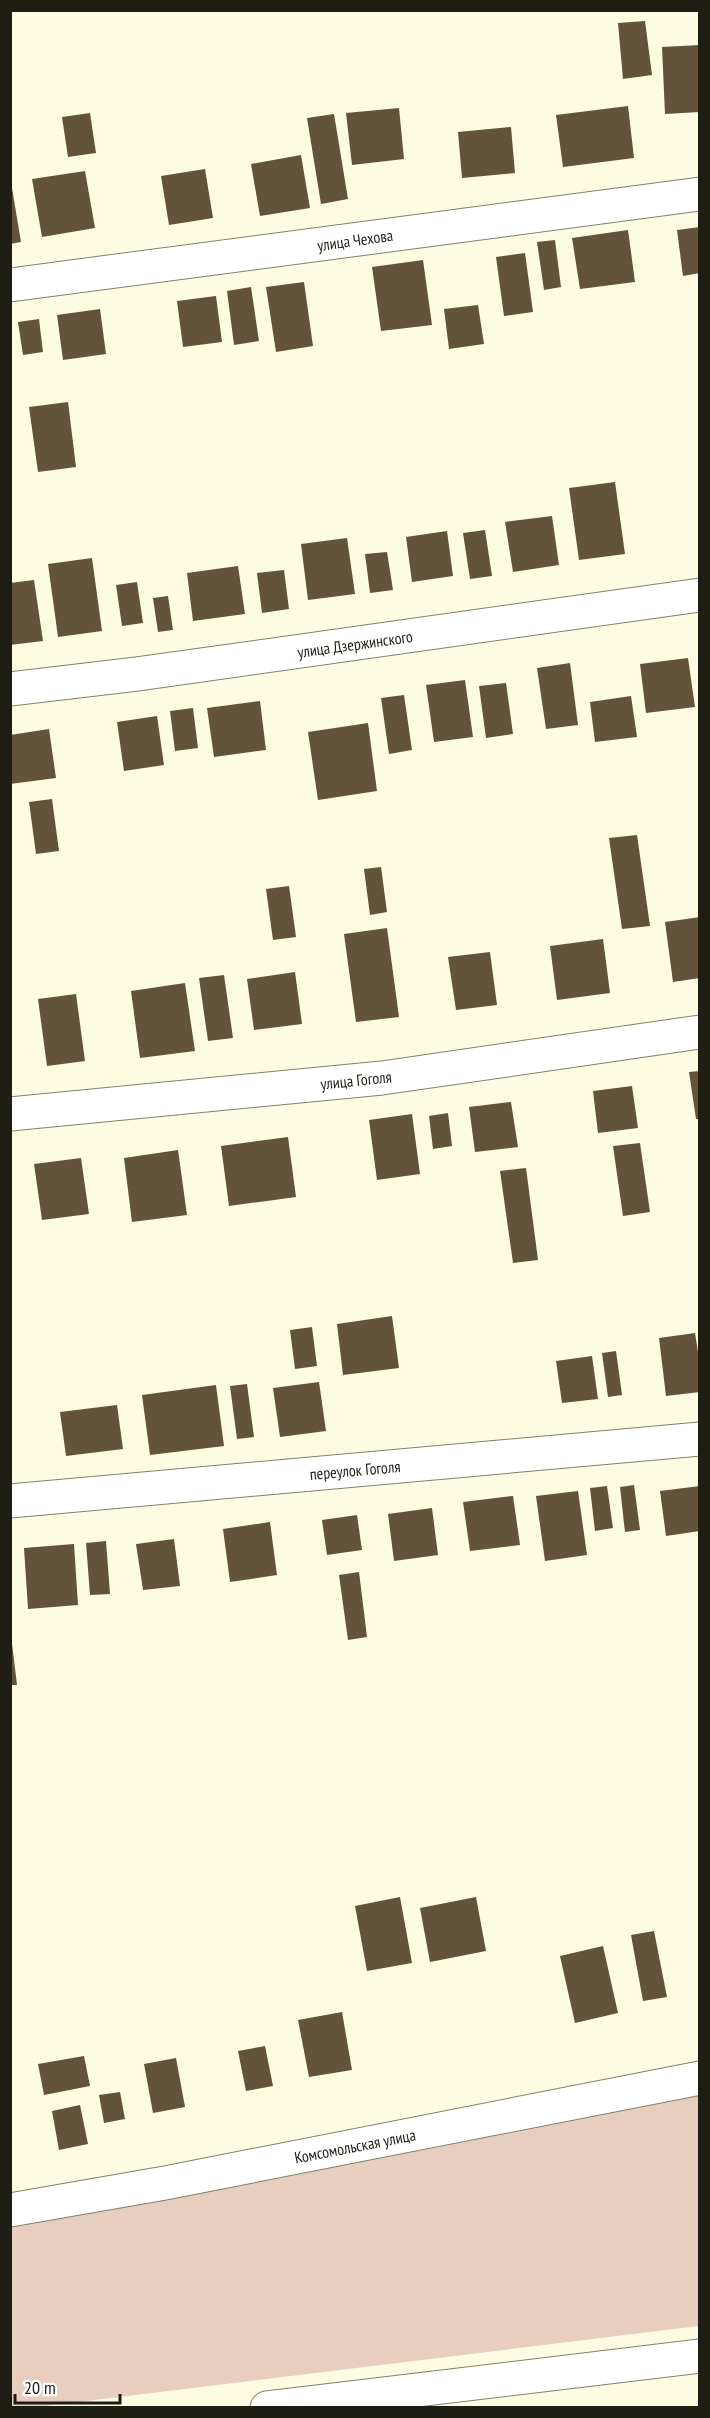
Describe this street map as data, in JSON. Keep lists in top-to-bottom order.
{
  "streets": {
    "street": [
      "улица Чехова",
      "улица Дзержинского",
      "улица Гоголя",
      "переулок Гоголя",
      "Комсомольская улица"
    ]
  },
  "scale_bar": "20 m"
}
